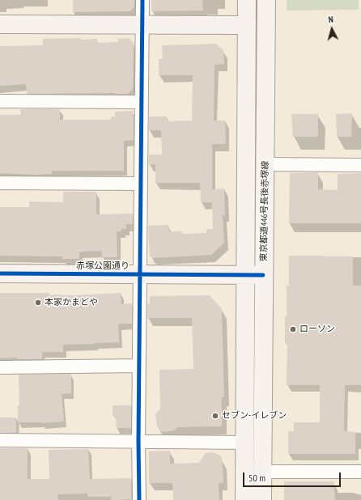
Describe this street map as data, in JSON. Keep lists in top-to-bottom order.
{
  "streets": {
    "main road": ["東京都道446号長後赤塚線", "赤塚公園通り"]
  },
  "crossings": [
    ["東京都道446号長後赤塚線", "赤塚公園通り"]
  ],
  "places": ["本家かまどや", "ローソン", "セブン-イレブン"],
  "scale_bar": "50 m",
  "north": "top"
}
